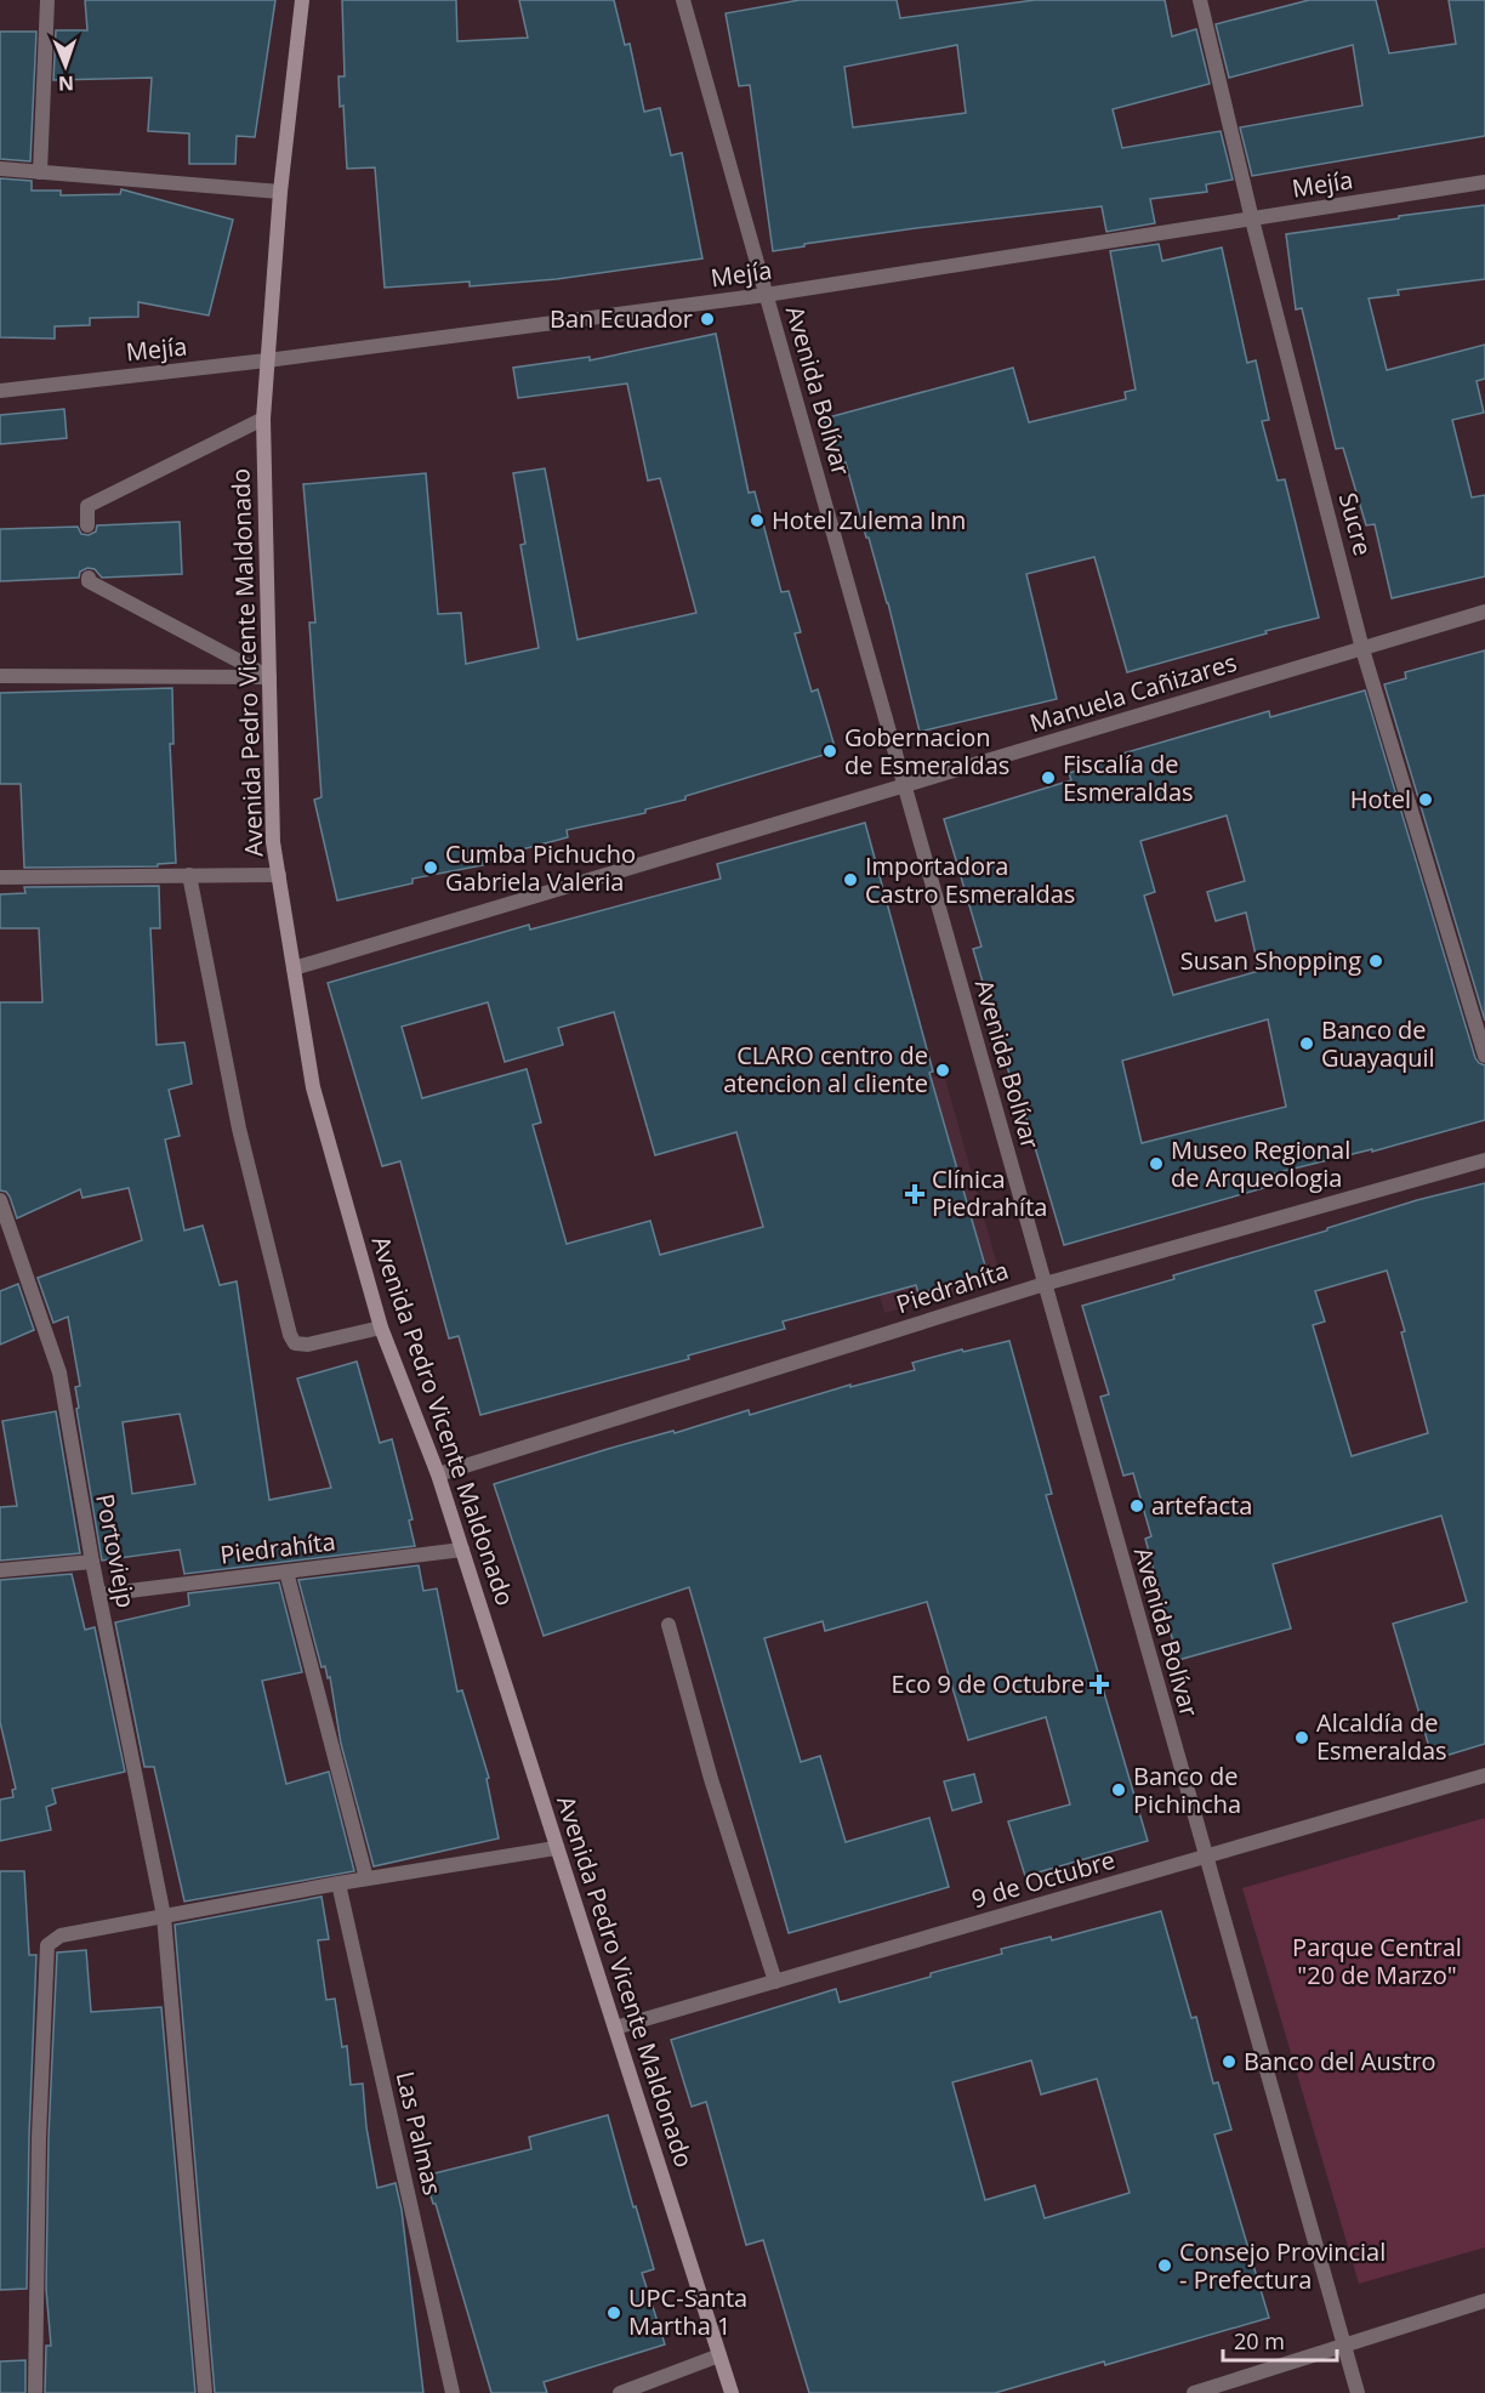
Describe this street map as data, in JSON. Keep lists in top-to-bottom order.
{
  "streets": {
    "main road": ["Avenida Pedro Vicente Maldonado"],
    "street": [
      "Mejía",
      "Avenida Bolívar",
      "Sucre",
      "Manuela Cañizares",
      "Piedrahíta",
      "Portoviejp",
      "9 de Octubre",
      "Las Palmas"
    ]
  },
  "crossings": [
    ["Mejía", "Avenida Bolívar"],
    ["Mejía", "Sucre"],
    ["Mejía", "Avenida Pedro Vicente Maldonado"],
    ["Avenida Bolívar", "Manuela Cañizares"],
    ["Avenida Bolívar", "Piedrahíta"],
    ["Avenida Bolívar", "9 de Octubre"],
    ["Sucre", "Manuela Cañizares"],
    ["Avenida Pedro Vicente Maldonado", "Manuela Cañizares"],
    ["Avenida Pedro Vicente Maldonado", "Piedrahíta"],
    ["Avenida Pedro Vicente Maldonado", "9 de Octubre"],
    ["Piedrahíta", "Portoviejp"]
  ],
  "parks": ["Parque Central \"20 de Marzo\""],
  "places": {
    "other": [
      "Ban Ecuador",
      "Hotel Zulema Inn",
      "Gobernacion de Esmeraldas",
      "Fiscalía de Esmeraldas",
      "Hotel",
      "Cumba Pichucho Gabriela Valeria",
      "Importadora Castro Esmeraldas",
      "Susan Shopping",
      "Banco de Guayaquil",
      "CLARO centro de atencion al cliente",
      "Museo Regional de Arqueologia",
      "artefacta",
      "Alcaldía de Esmeraldas",
      "Banco de Pichincha",
      "Banco del Austro",
      "Consejo Provincial - Prefectura",
      "UPC-Santa Martha 1"
    ],
    "health": ["Clínica Piedrahíta", "Eco 9 de Octubre"]
  },
  "scale_bar": "20 m",
  "north": "bottom"
}
